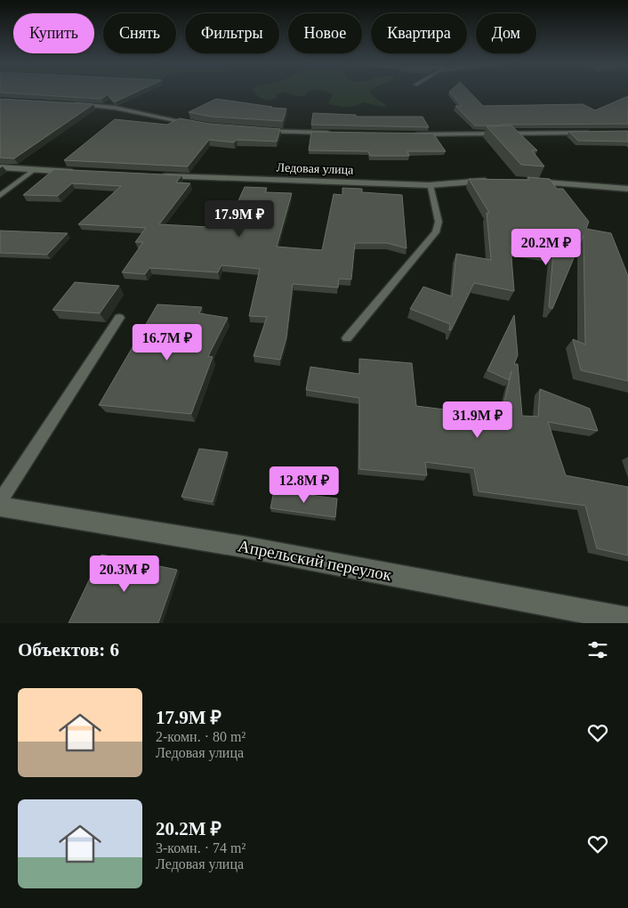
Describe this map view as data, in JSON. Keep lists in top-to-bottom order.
{
  "streets": {
    "street": ["Ледовая улица", "Апрельский переулок"]
  },
  "page": {
    "chip": [
      "Купить",
      "Снять",
      "Фильтры",
      "Новое",
      "Квартира",
      "Дом"
    ],
    "price": [
      "17.9M ₽",
      "20.2M ₽",
      "16.7M ₽",
      "31.9M ₽",
      "12.8M ₽",
      "20.3M ₽"
    ],
    "heading": "Объектов: 6",
    "list": [
      {
        "name": "17.9M ₽",
        "note": "2-комн. · 80 m² · Ледовая улица"
      },
      {
        "name": "20.2M ₽",
        "note": "3-комн. · 74 m² · Ледовая улица"
      }
    ]
  }
}
